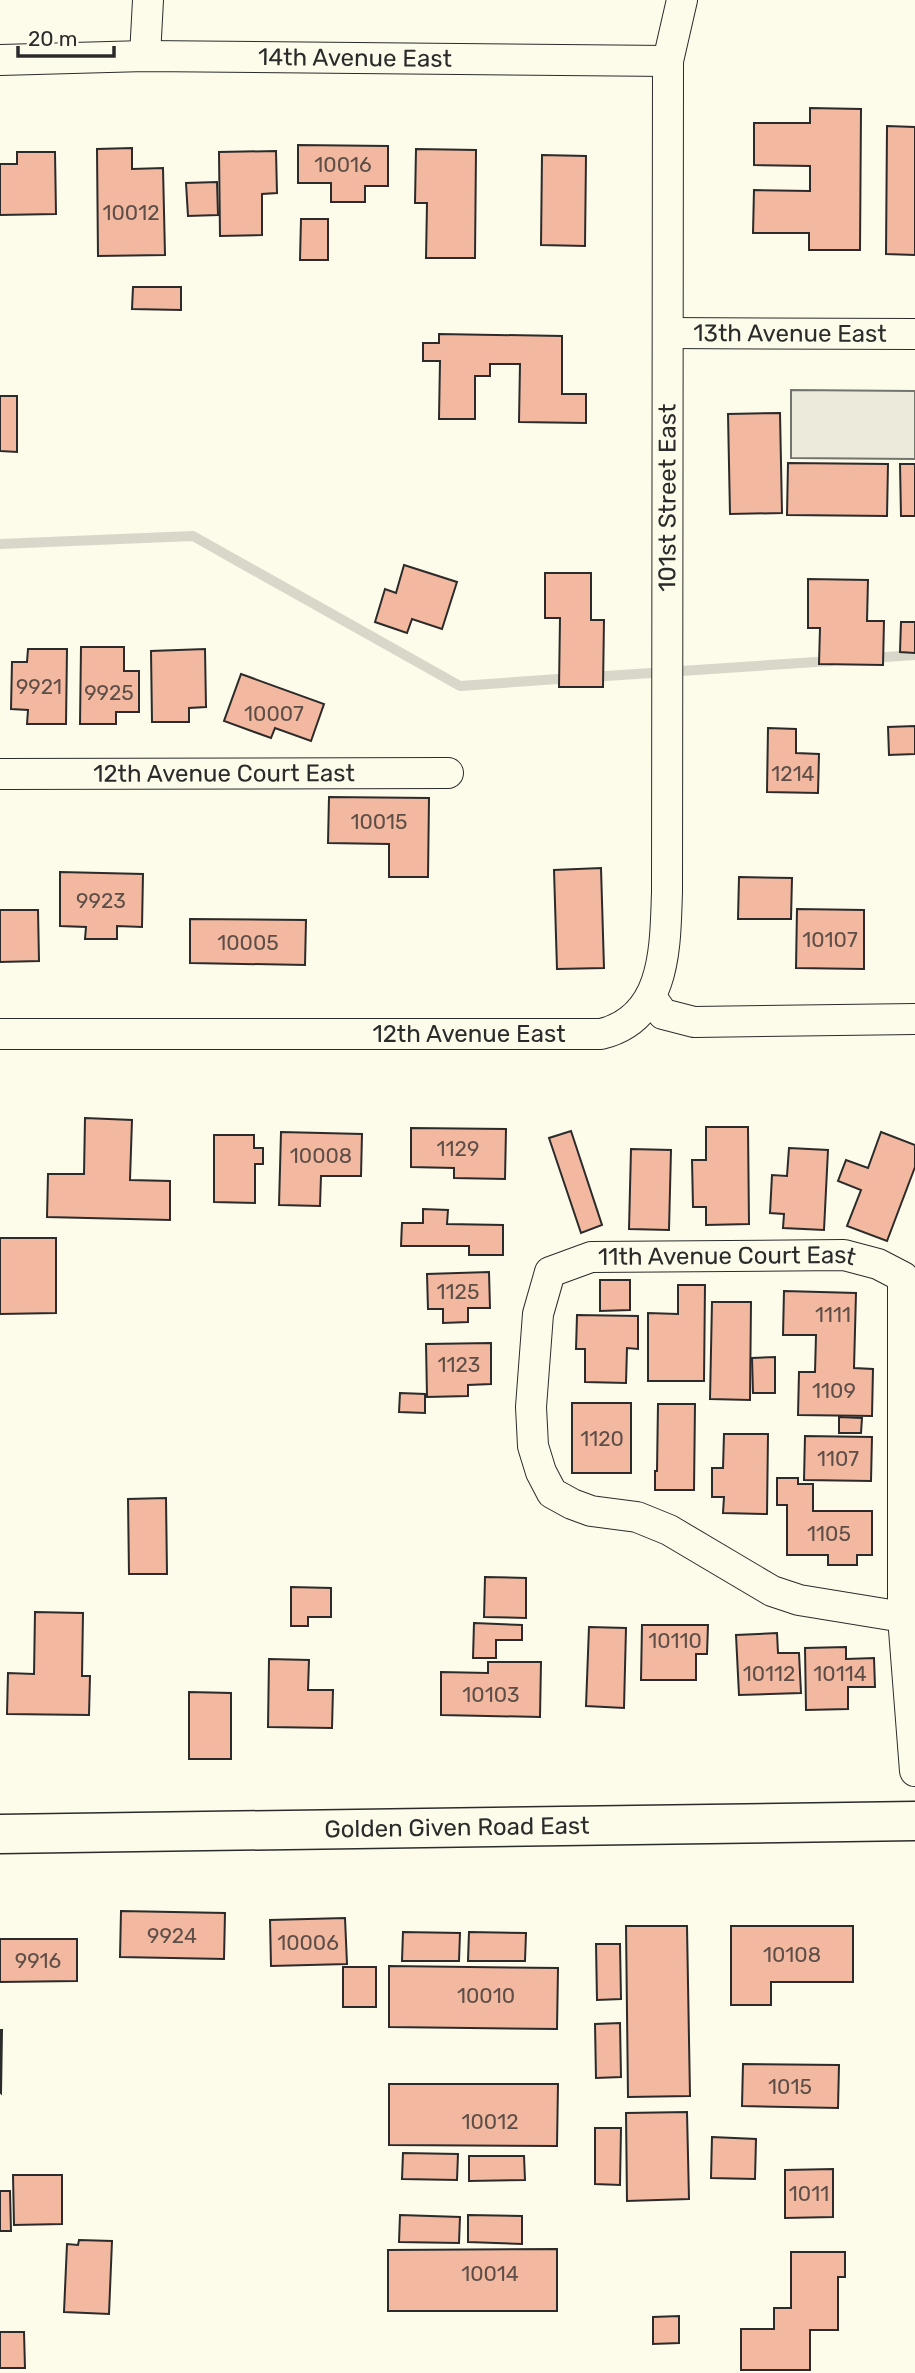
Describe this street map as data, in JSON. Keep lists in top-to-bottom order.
{
  "streets": {
    "street": [
      "14th Avenue East",
      "13th Avenue East",
      "101st Street East",
      "12th Avenue Court East",
      "12th Avenue East",
      "11th Avenue Court East",
      "Golden Given Road East"
    ]
  },
  "crossings": [
    ["14th Avenue East", "101st Street East"],
    ["13th Avenue East", "101st Street East"],
    ["101st Street East", "12th Avenue East"]
  ],
  "house_numbers": [
    "10016",
    "10012",
    "9921",
    "9925",
    "10007",
    "1214",
    "10015",
    "9923",
    "10107",
    "10005",
    "1129",
    "10008",
    "1125",
    "1111",
    "1123",
    "1109",
    "1120",
    "1107",
    "1105",
    "10110",
    "10112",
    "10114",
    "10103",
    "9924",
    "10006",
    "10108",
    "9916",
    "10010",
    "1015",
    "10012",
    "1011",
    "10014"
  ],
  "scale_bar": "20 m"
}
